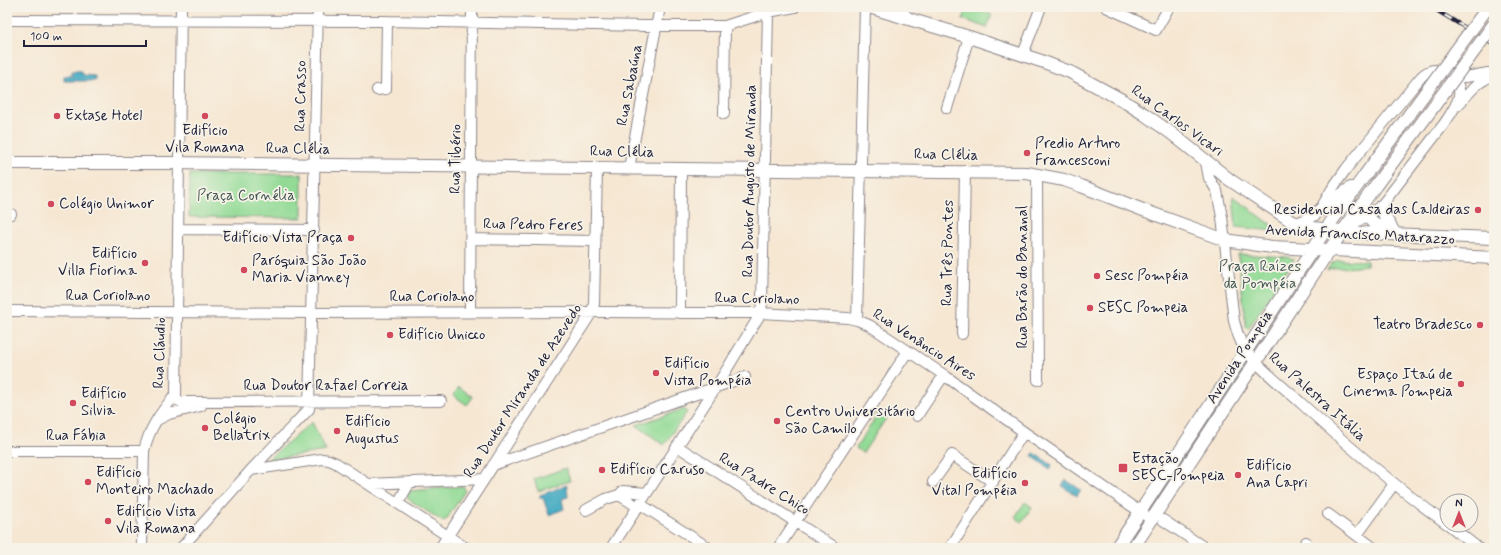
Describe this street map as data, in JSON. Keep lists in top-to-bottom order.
{
  "streets": {
    "main road": [
      "Rua Carlos Vicari",
      "Rua Clélia",
      "Avenida Francisco Matarazzo",
      "Avenida Pompeia"
    ],
    "street": [
      "Rua Sabaúna",
      "Rua Crasso",
      "Rua Tibério",
      "Rua Doutor Augusto de Miranda",
      "Rua Pedro Feres",
      "Rua Três Pontes",
      "Rua Barão do Bananal",
      "Rua Coriolano",
      "Rua Venâncio Aires",
      "Rua Cláudio",
      "Rua Doutor Rafael Correia",
      "Rua Doutor Miranda de Azevedo",
      "Rua Palestra Itália",
      "Rua Fábia",
      "Rua Padre Chico"
    ]
  },
  "crossings": [
    ["Rua Sabaúna", "Rua Clélia"],
    ["Rua Crasso", "Rua Clélia"],
    ["Rua Crasso", "Rua Coriolano"],
    ["Rua Crasso", "Rua Doutor Rafael Correia"],
    ["Rua Carlos Vicari", "Avenida Francisco Matarazzo"],
    ["Rua Carlos Vicari", "Avenida Pompeia"],
    ["Rua Carlos Vicari", "Rua Palestra Itália"],
    ["Rua Clélia", "Rua Tibério"],
    ["Rua Clélia", "Rua Doutor Augusto de Miranda"],
    ["Rua Clélia", "Avenida Francisco Matarazzo"],
    ["Rua Clélia", "Rua Três Pontes"],
    ["Rua Clélia", "Rua Barão do Bananal"],
    ["Rua Clélia", "Rua Venâncio Aires"],
    ["Rua Clélia", "Rua Cláudio"],
    ["Rua Clélia", "Rua Doutor Miranda de Azevedo"],
    ["Rua Clélia", "Rua Palestra Itália"],
    ["Rua Tibério", "Rua Pedro Feres"],
    ["Rua Tibério", "Rua Coriolano"],
    ["Rua Doutor Augusto de Miranda", "Rua Coriolano"],
    ["Rua Doutor Augusto de Miranda", "Rua Padre Chico"],
    ["Rua Pedro Feres", "Rua Doutor Miranda de Azevedo"],
    ["Avenida Francisco Matarazzo", "Avenida Pompeia"],
    ["Avenida Francisco Matarazzo", "Rua Palestra Itália"],
    ["Rua Coriolano", "Rua Venâncio Aires"],
    ["Rua Coriolano", "Rua Cláudio"],
    ["Rua Coriolano", "Rua Doutor Miranda de Azevedo"],
    ["Rua Venâncio Aires", "Avenida Pompeia"],
    ["Rua Cláudio", "Rua Doutor Rafael Correia"],
    ["Rua Cláudio", "Rua Fábia"],
    ["Avenida Pompeia", "Rua Palestra Itália"]
  ],
  "parks": ["Praça Cornélia", "Praça Raízes da Pompéia"],
  "places": {
    "other": [
      "Extase Hotel",
      "Edifício Vila Romana",
      "Predio Arturo Francesconi",
      "Colégio Unimor",
      "Residencial Casa das Caldeiras",
      "Edifício Vista Praça",
      "Edifício Villa Fiorina",
      "Paróquia São João Maria Vianney",
      "Sesc Pompéia",
      "SESC Pompeia",
      "Teatro Bradesco",
      "Edifício Unicco",
      "Edifício Vista Pompéia",
      "Espaço Itaú de Cinema Pompeia",
      "Edifício Silvia",
      "Centro Universitário São Camilo",
      "Colégio Bellatrix",
      "Edifício Augustus",
      "Edifício Caruso",
      "Edifício Ana Capri",
      "Edifício Monteiro Machado",
      "Edifício Vital Pompéia",
      "Edifício Vista Vila Romana"
    ],
    "transit": ["Estação SESC-Pompeia"]
  },
  "scale_bar": "100 m",
  "north": "top"
}
